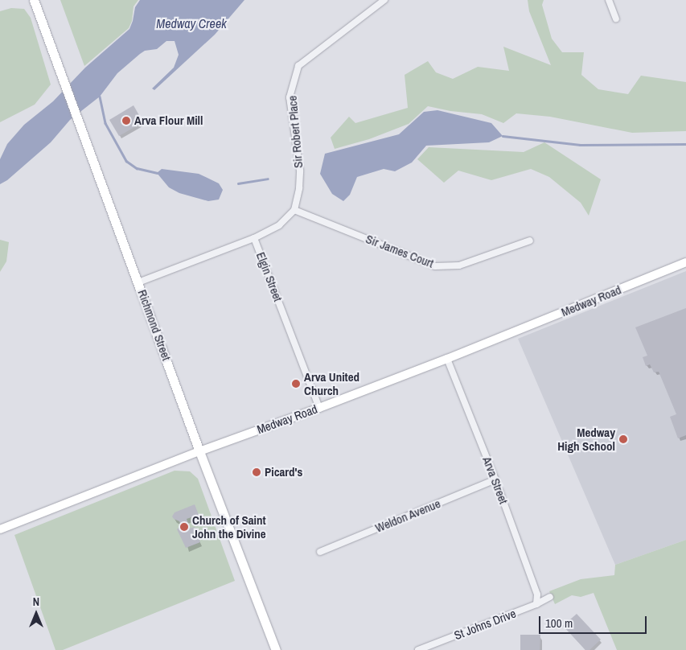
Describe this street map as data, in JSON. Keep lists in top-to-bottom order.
{
  "streets": {
    "main road": ["Medway Road", "Richmond Street"],
    "street": [
      "Sir Robert Place",
      "Sir James Court",
      "Elgin Street",
      "Arva Street",
      "Weldon Avenue",
      "St Johns Drive"
    ]
  },
  "crossings": [
    ["Sir Robert Place", "Sir James Court"],
    ["Elgin Street", "Medway Road"],
    ["Elgin Street", "Richmond Street"],
    ["Medway Road", "Richmond Street"],
    ["Medway Road", "Arva Street"],
    ["Arva Street", "Weldon Avenue"],
    ["Arva Street", "St Johns Drive"]
  ],
  "water": ["Medway Creek"],
  "places": [
    "Arva Flour Mill",
    "Arva United Church",
    "Medway High School",
    "Picard's",
    "Church of Saint John the Divine"
  ],
  "scale_bar": "100 m",
  "north": "top"
}
